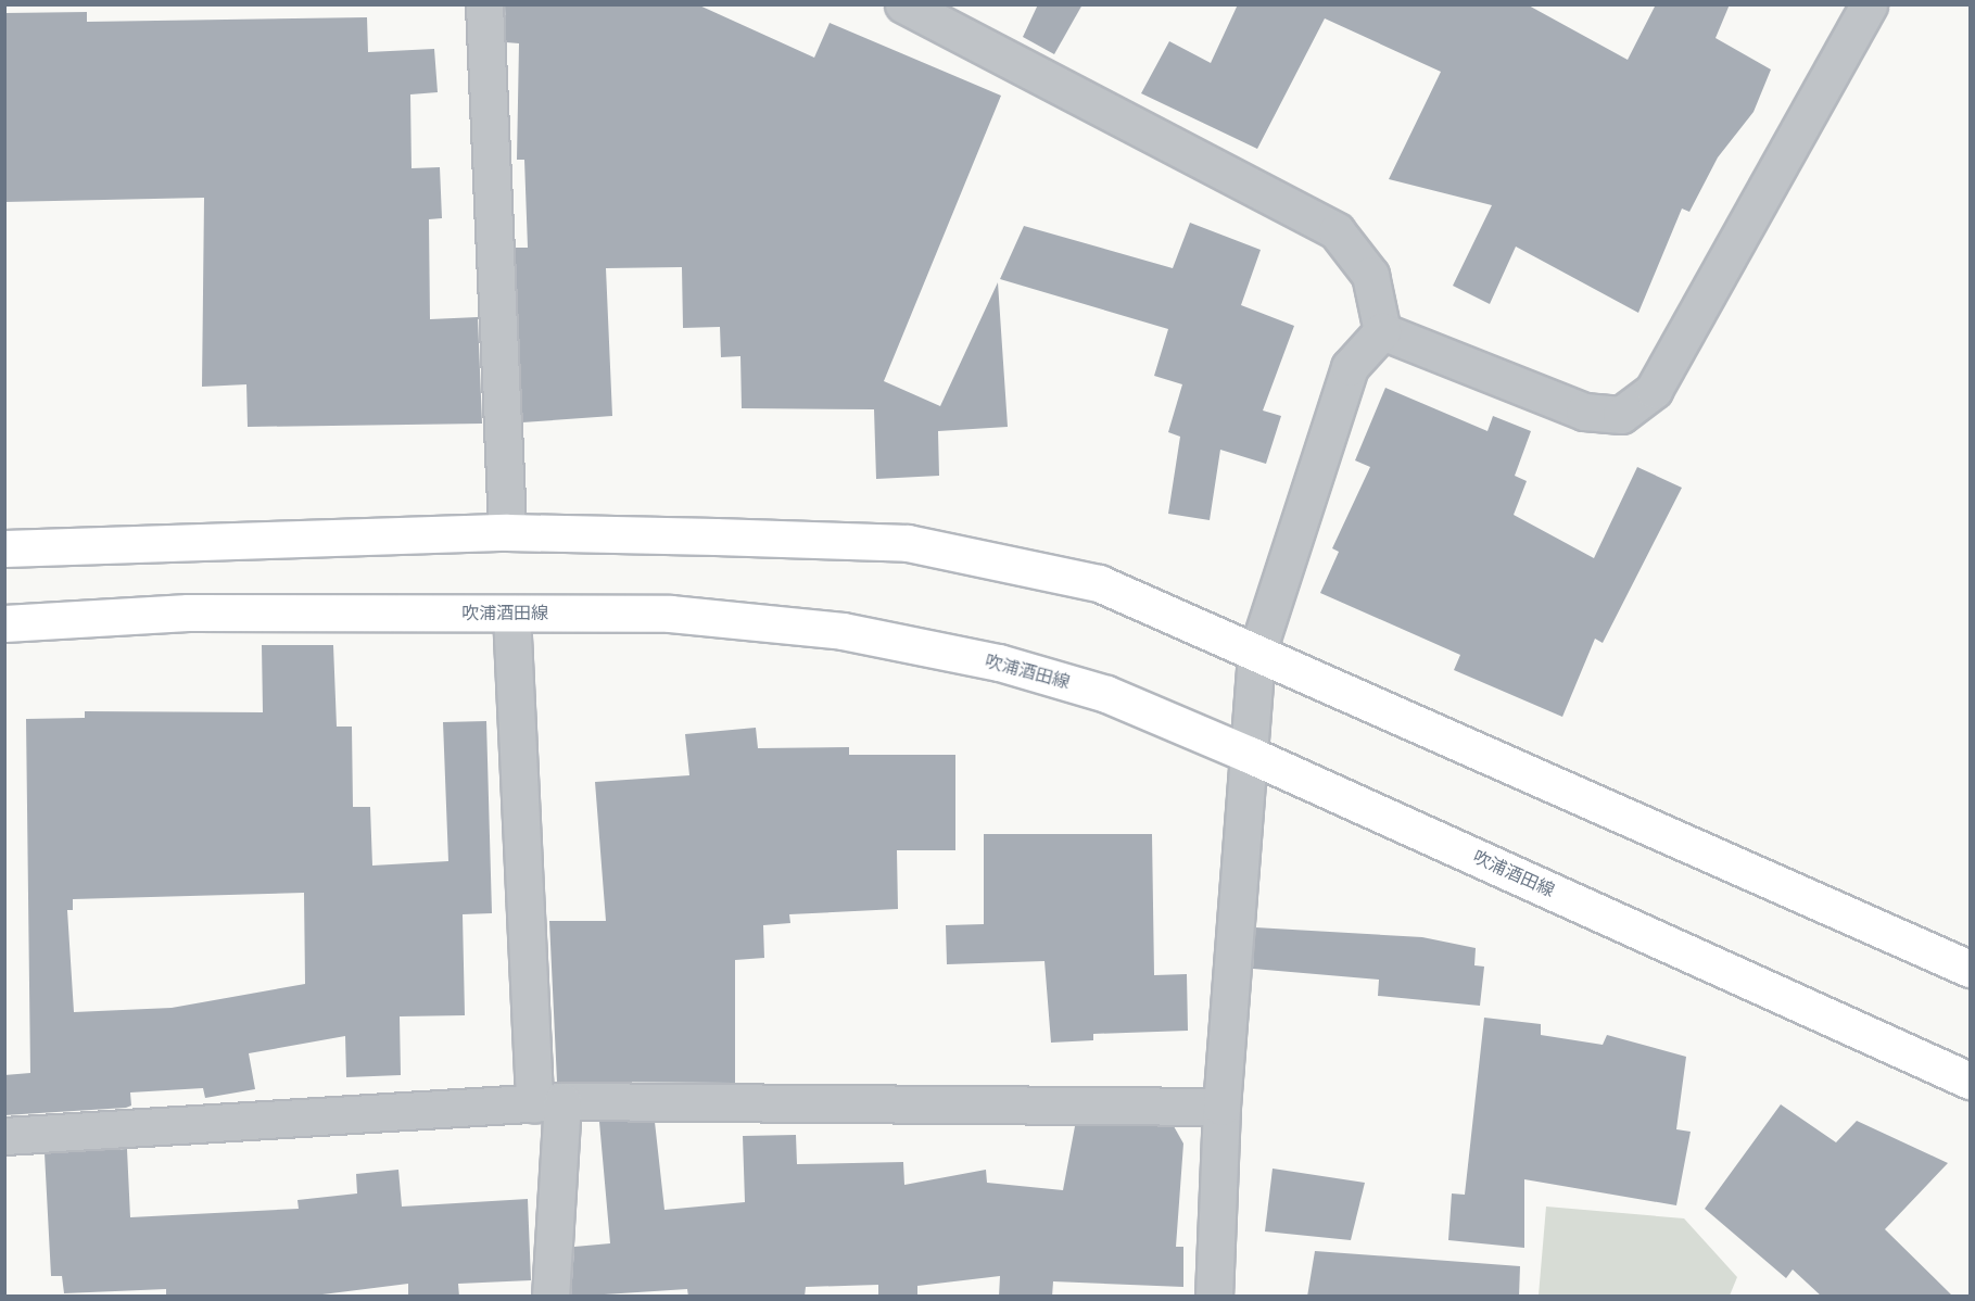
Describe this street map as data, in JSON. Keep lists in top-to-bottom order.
{
  "streets": {
    "main road": ["吹浦酒田線"]
  }
}
